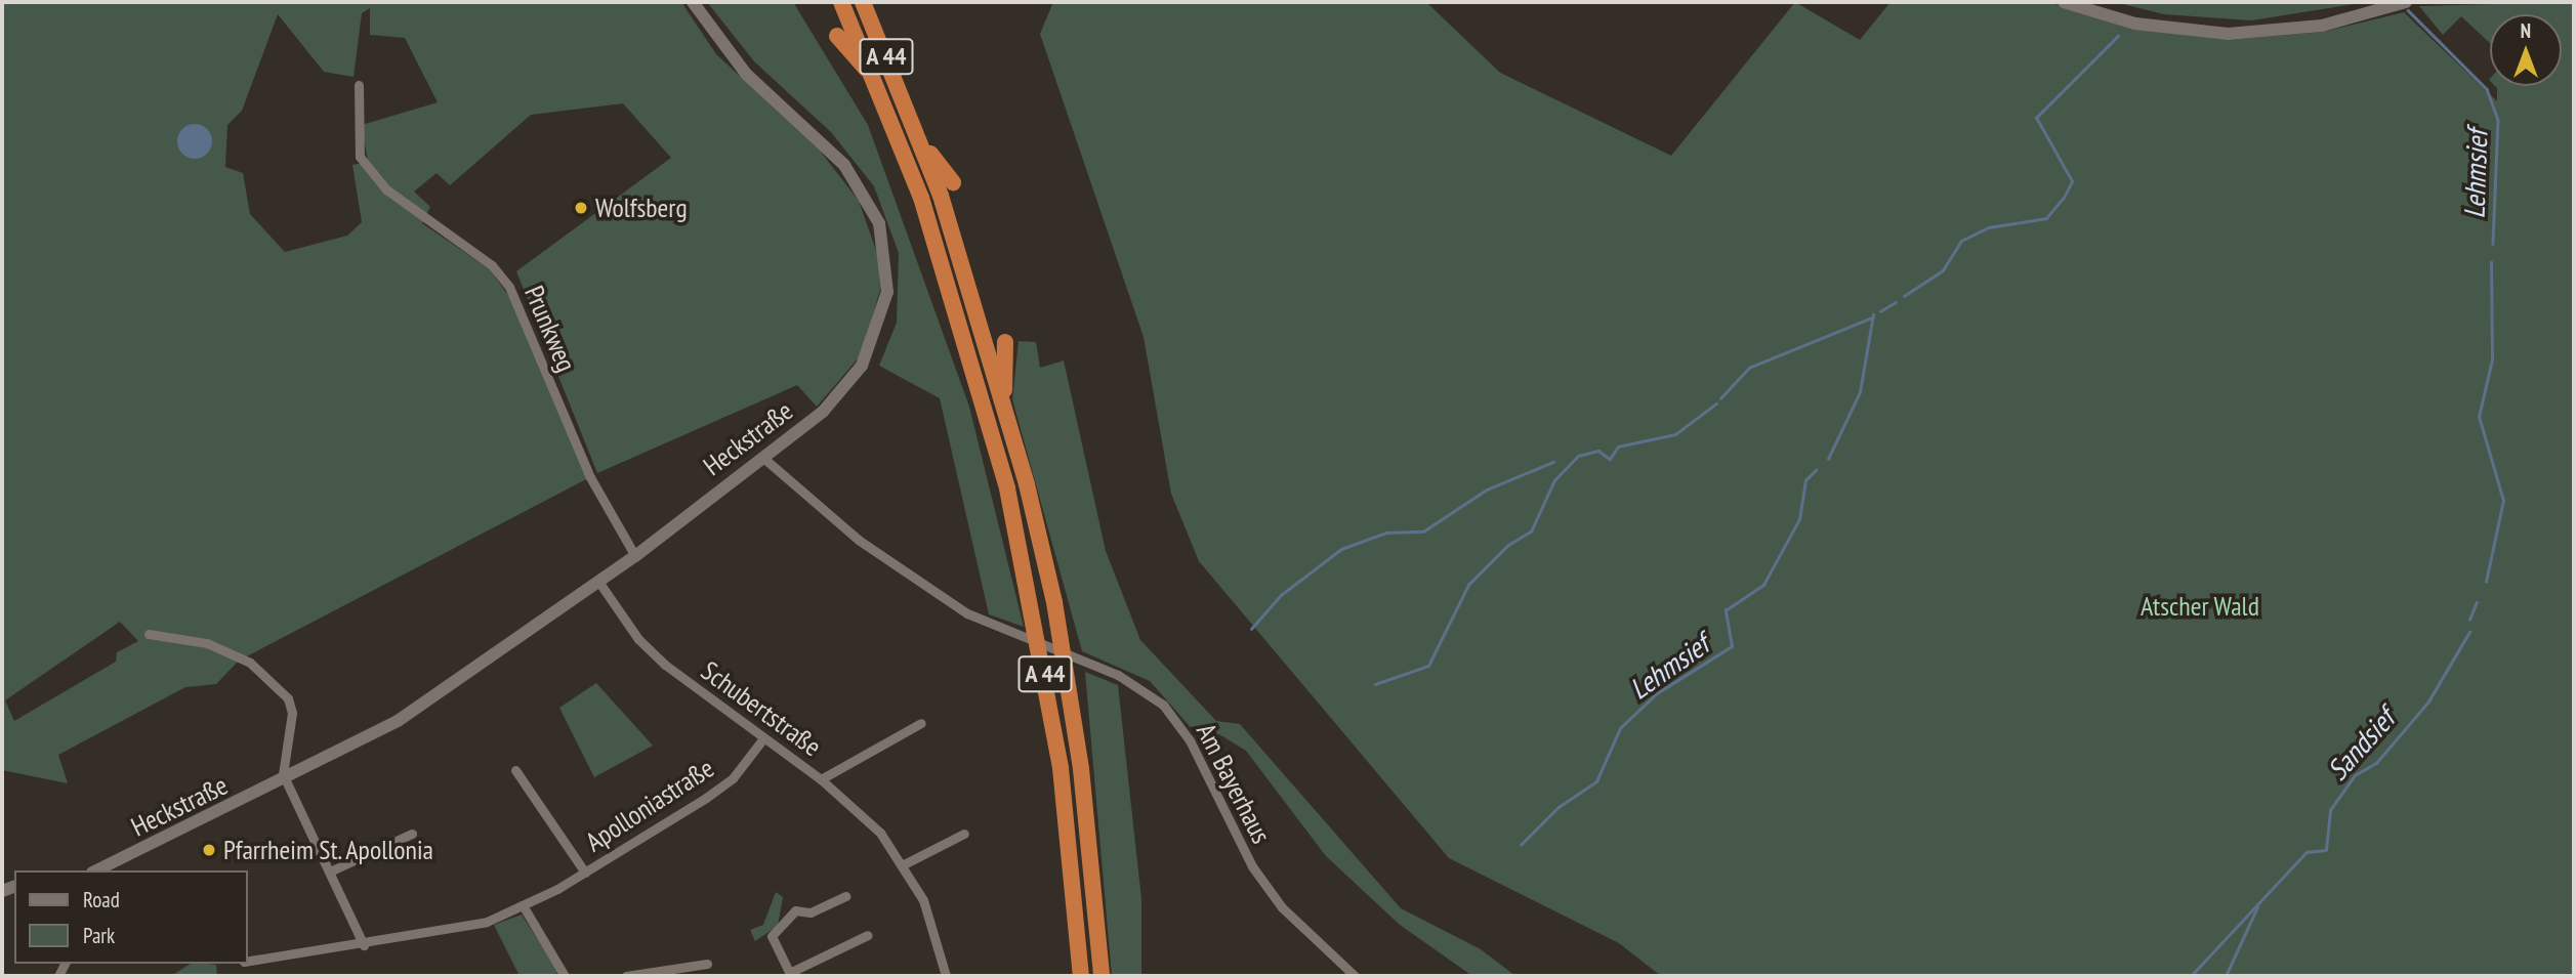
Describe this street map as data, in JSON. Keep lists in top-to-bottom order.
{
  "streets": {
    "highway": ["A 44"],
    "main road": ["Heckstraße"],
    "street": [
      "Prunkweg",
      "Schubertstraße",
      "Am Bayerhaus",
      "Apolloniastraße"
    ]
  },
  "crossings": [
    ["Prunkweg", "Heckstraße"],
    ["Heckstraße", "Schubertstraße"],
    ["Heckstraße", "Am Bayerhaus"],
    ["Schubertstraße", "Apolloniastraße"]
  ],
  "water": ["Lehmsief", "Sandsief"],
  "parks": ["Atscher Wald"],
  "places": ["Wolfsberg", "Pfarrheim St. Apollonia"],
  "legend": ["Road", "Park"],
  "north": "top"
}
